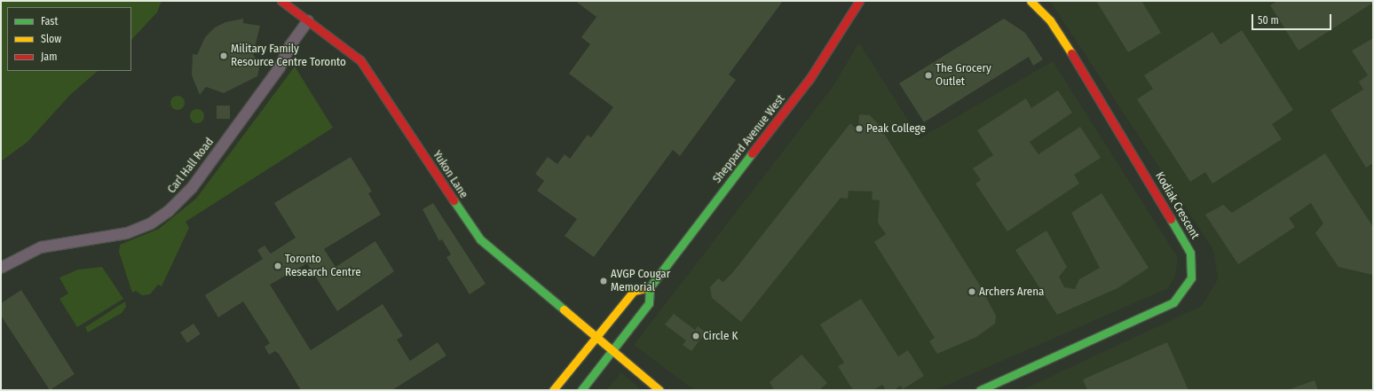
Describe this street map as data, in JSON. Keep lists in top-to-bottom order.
{
  "streets": {
    "street": [
      "Sheppard Avenue West",
      "Carl Hall Road",
      "Yukon Lane",
      "Kodiak Crescent"
    ]
  },
  "crossings": [
    ["Carl Hall Road", "Yukon Lane"]
  ],
  "places": [
    "Military Family Resource Centre Toronto",
    "The Grocery Outlet",
    "Peak College",
    "Toronto Research Centre",
    "AVGP Cougar Memorial",
    "Archers Arena",
    "Circle K"
  ],
  "legend": ["Fast", "Slow", "Jam"],
  "scale_bar": "50 m"
}
